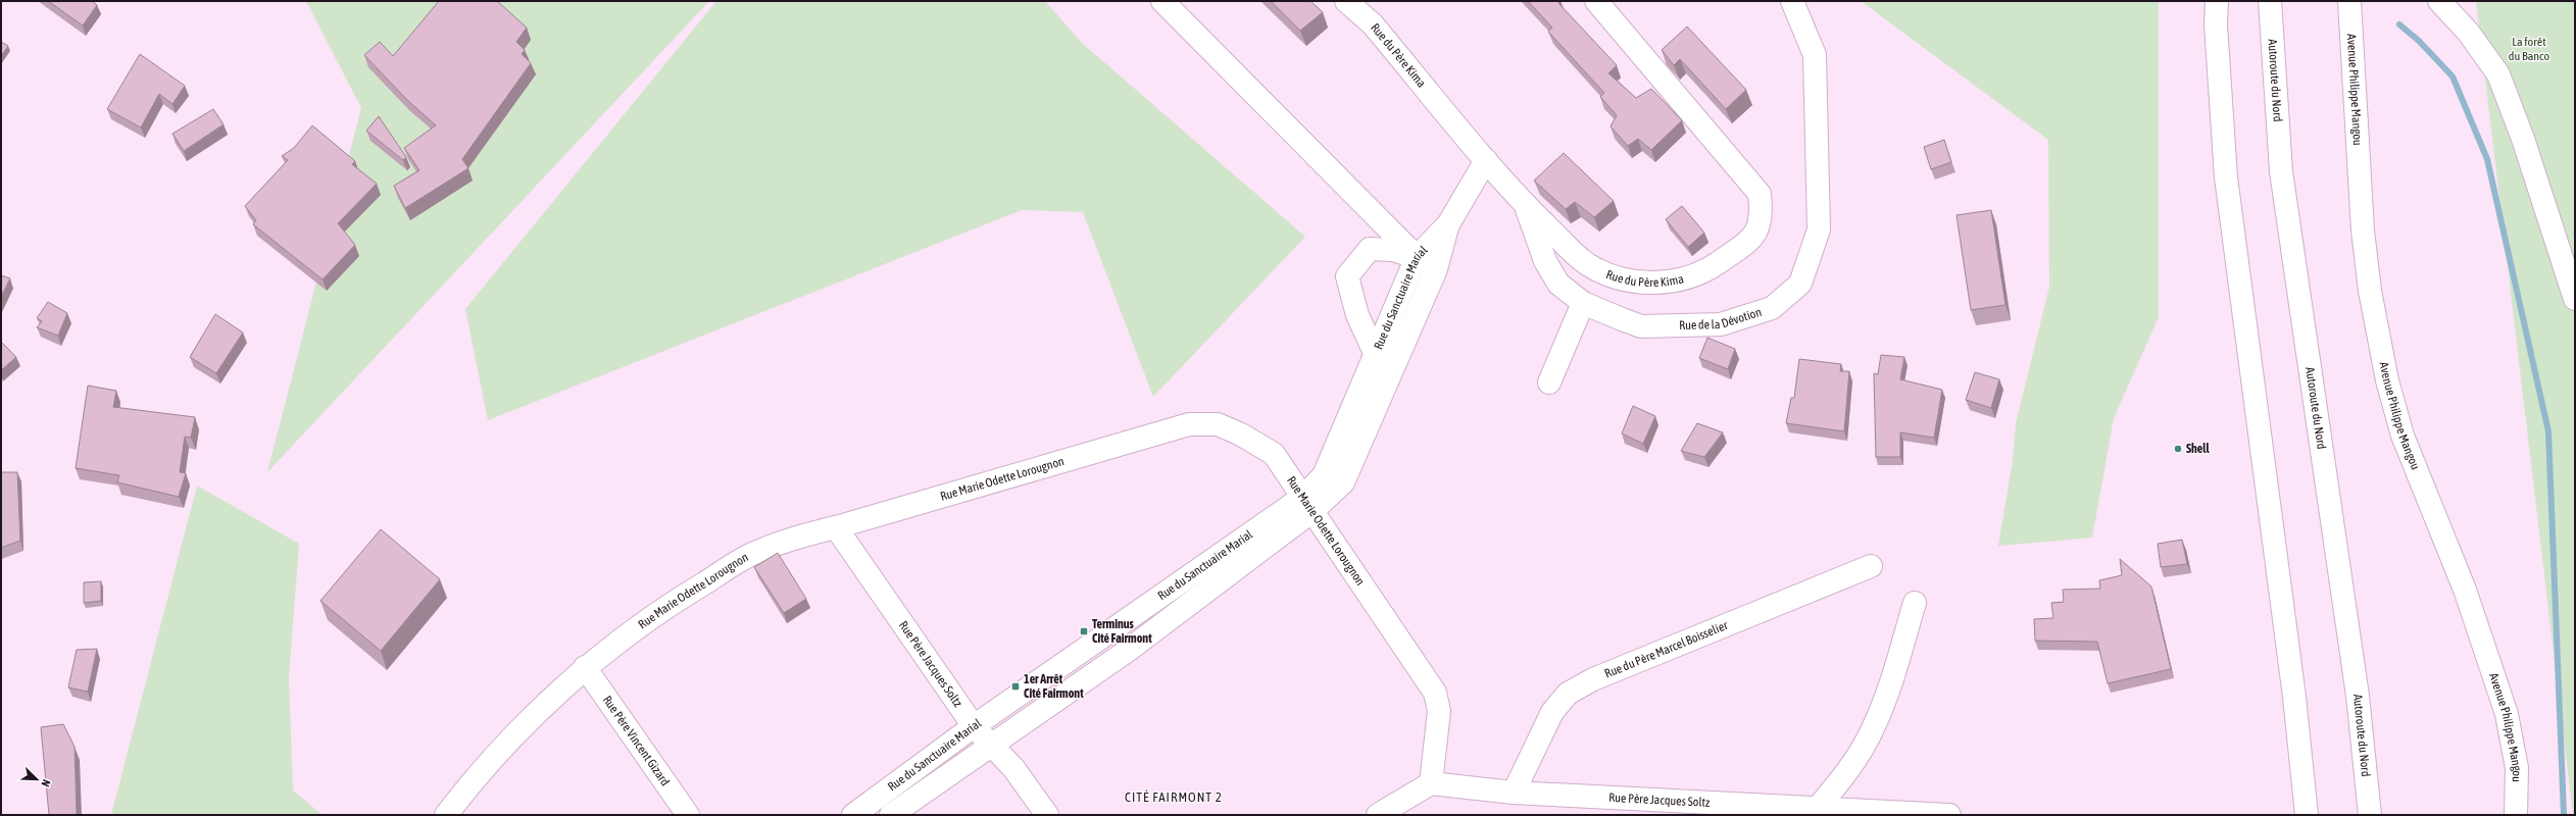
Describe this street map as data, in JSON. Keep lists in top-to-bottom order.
{
  "streets": {
    "main road": [
      "Rue du Père Kima",
      "Autoroute du Nord",
      "Avenue Philippe Mangou",
      "Rue du Sanctuaire Marial",
      "Rue de la Dévotion",
      "Rue Marie Odette Lorougnon",
      "Rue du Père Marcel Boisselier",
      "Rue Père Jacques Soltz",
      "Rue Père Vincent Gizard"
    ]
  },
  "crossings": [
    ["Rue du Père Kima", "Rue du Sanctuaire Marial"],
    ["Rue du Père Kima", "Rue de la Dévotion"],
    ["Rue du Sanctuaire Marial", "Rue Marie Odette Lorougnon"],
    ["Rue du Sanctuaire Marial", "Rue Père Jacques Soltz"],
    ["Rue Marie Odette Lorougnon", "Rue Père Jacques Soltz"],
    ["Rue Marie Odette Lorougnon", "Rue Père Vincent Gizard"],
    ["Rue du Père Marcel Boisselier", "Rue Père Jacques Soltz"]
  ],
  "districts": ["CITÉ FAIRMONT 2"],
  "parks": ["La forêt du Banco"],
  "places": {
    "other": ["Shell"],
    "transit": ["Terminus Cité Fairmont", "1er Arrêt Cité Fairmont"]
  },
  "north": "bottom right"
}
